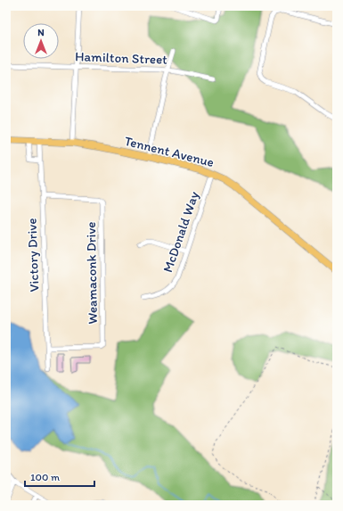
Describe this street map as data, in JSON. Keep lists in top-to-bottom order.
{
  "streets": {
    "main road": ["Tennent Avenue"],
    "street": [
      "Hamilton Street",
      "McDonald Way",
      "Victory Drive",
      "Weamaconk Drive"
    ]
  },
  "crossings": [
    ["Tennent Avenue", "McDonald Way"],
    ["Tennent Avenue", "Victory Drive"],
    ["Victory Drive", "Weamaconk Drive"]
  ],
  "scale_bar": "100 m",
  "north": "top"
}
